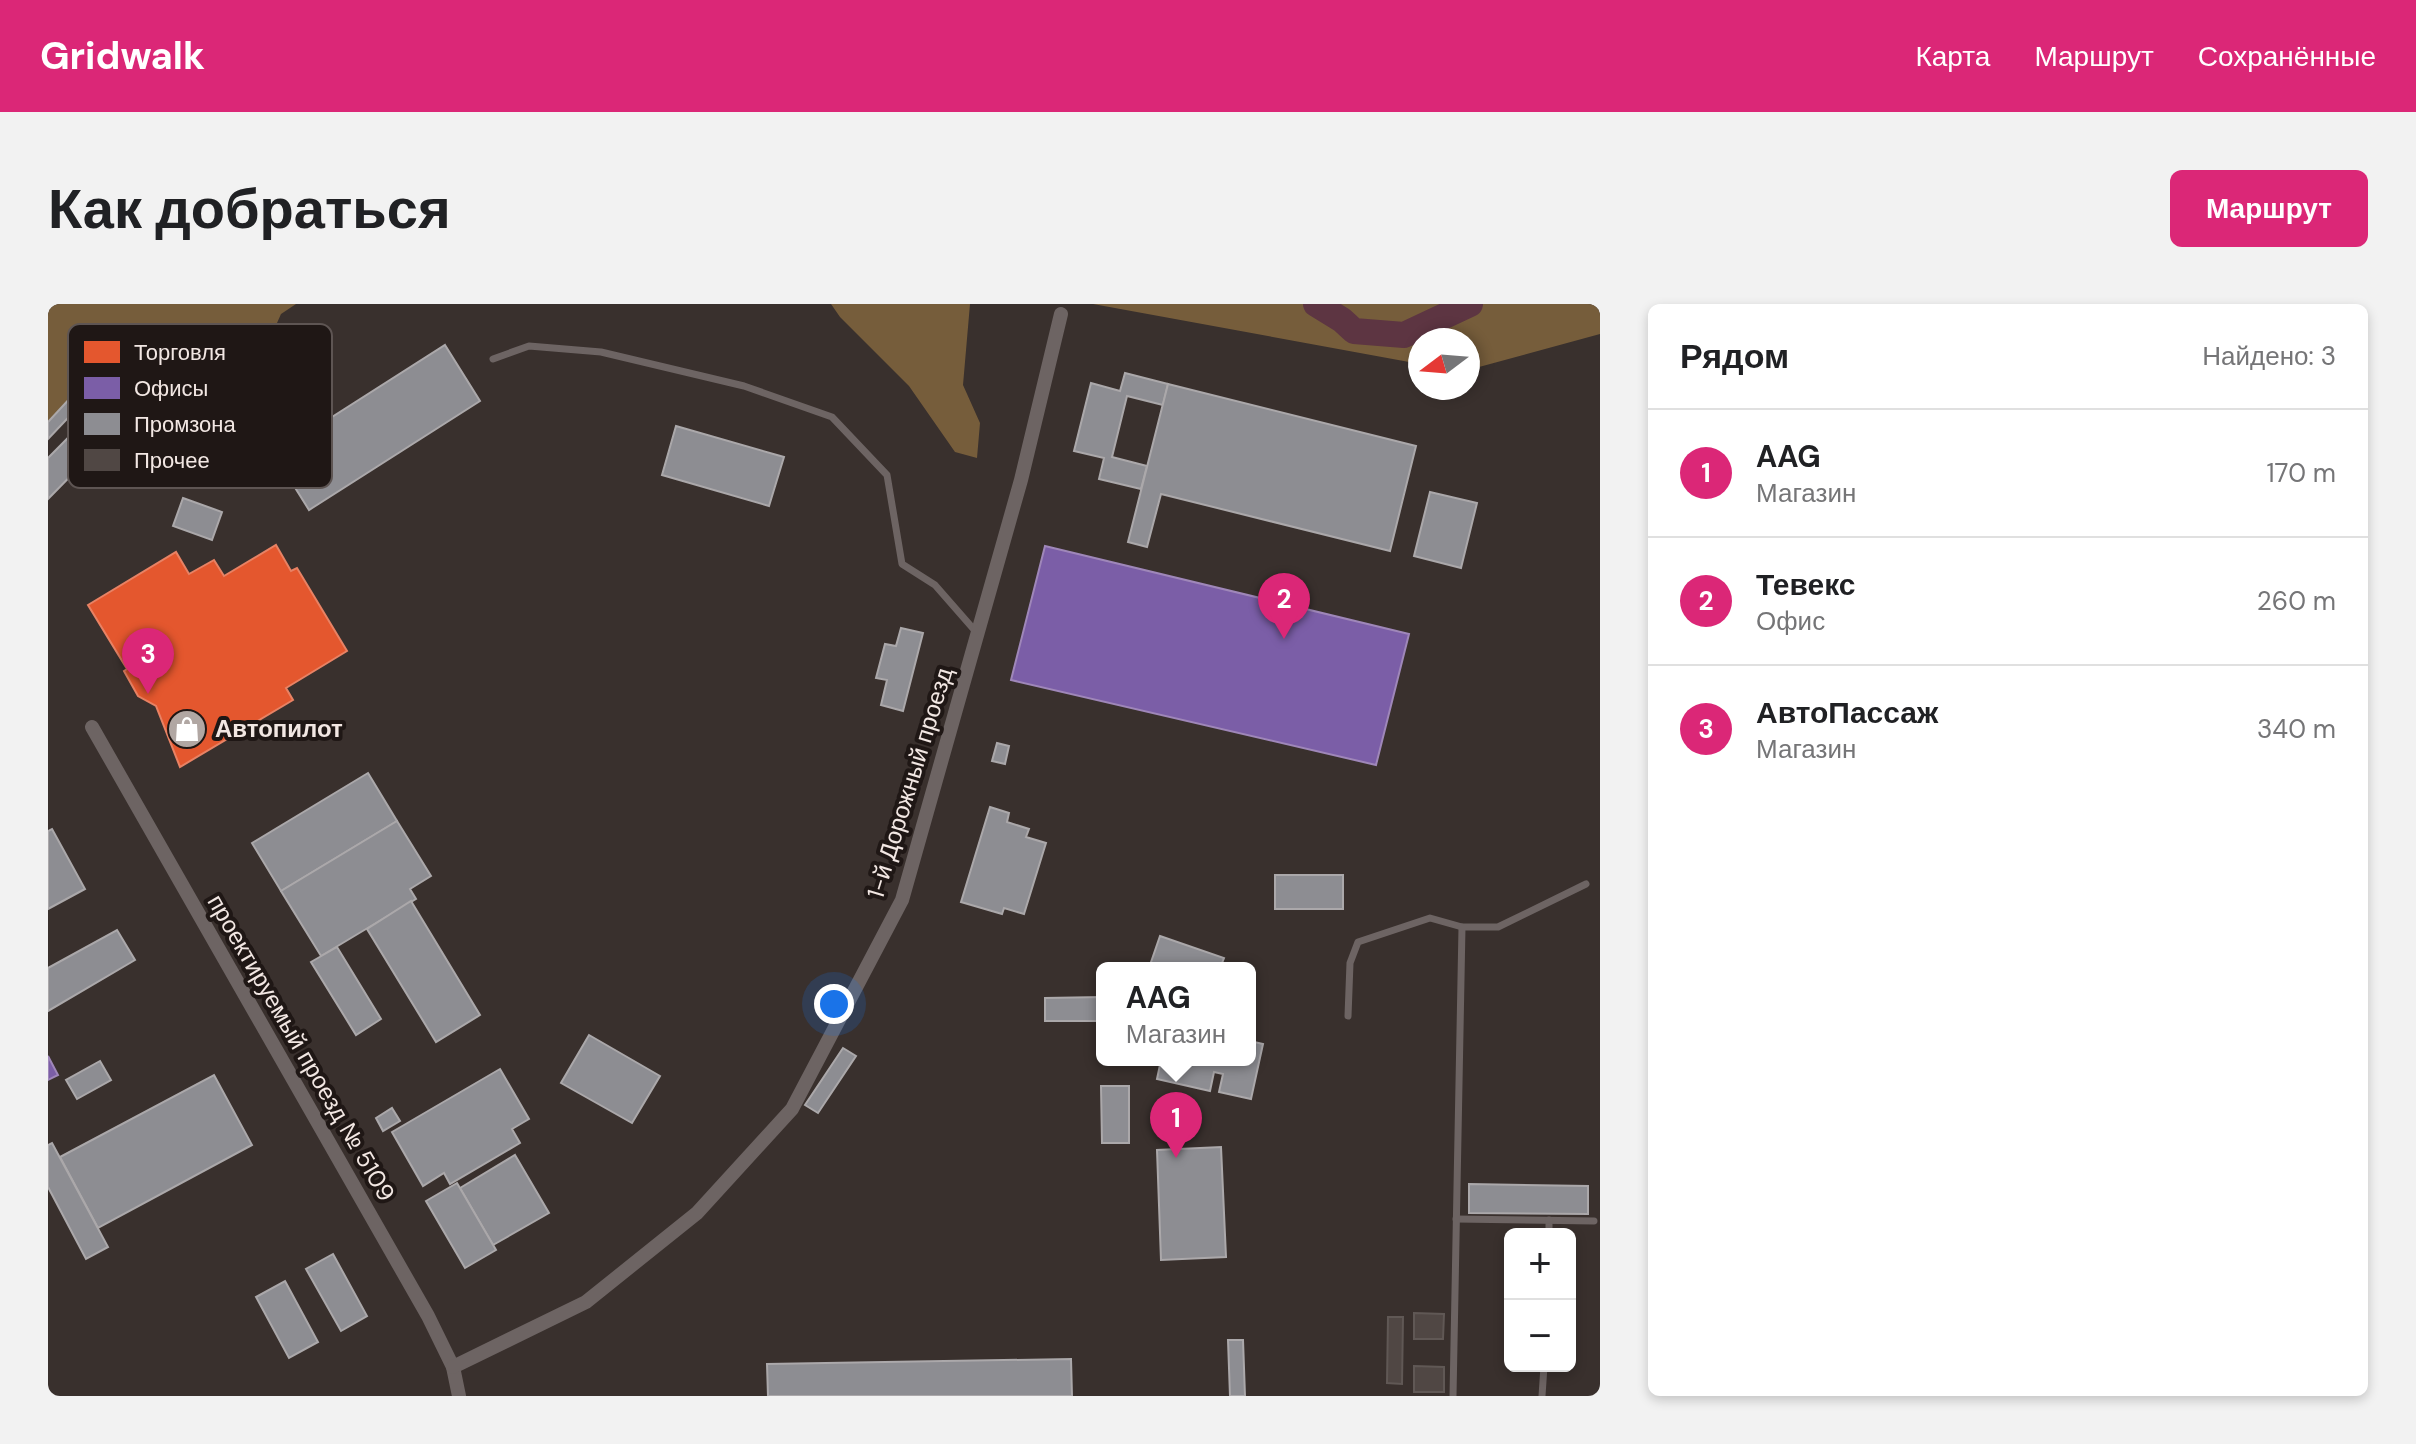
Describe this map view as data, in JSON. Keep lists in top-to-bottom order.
{
  "streets": {
    "street": ["1-й Дорожный проезд", "проектируемый проезд № 5109"]
  },
  "crossings": [
    ["1-й Дорожный проезд", "проектируемый проезд № 5109"]
  ],
  "places": {
    "shop": ["Автопилот"]
  },
  "legend": [
    "Торговля",
    "Офисы",
    "Промзона",
    "Прочее"
  ],
  "north": "left",
  "page": {
    "header": "Gridwalk",
    "nav": ["Карта", "Маршрут", "Сохранённые"],
    "buttons": "Маршрут",
    "title": "Как добраться",
    "heading": ["Рядом", "Найдено: 3"],
    "list": [
      {
        "mark": "1",
        "name": "AAG",
        "note": "Магазин",
        "value": "170 m"
      },
      {
        "mark": "2",
        "name": "Тевекс",
        "note": "Офис",
        "value": "260 m"
      },
      {
        "mark": "3",
        "name": "АвтоПассаж",
        "note": "Магазин",
        "value": "340 m"
      }
    ],
    "pins": ["2", "3", "1"],
    "popup": ["AAG", "Магазин"],
    "map_buttons": ["+", "−"]
  }
}
